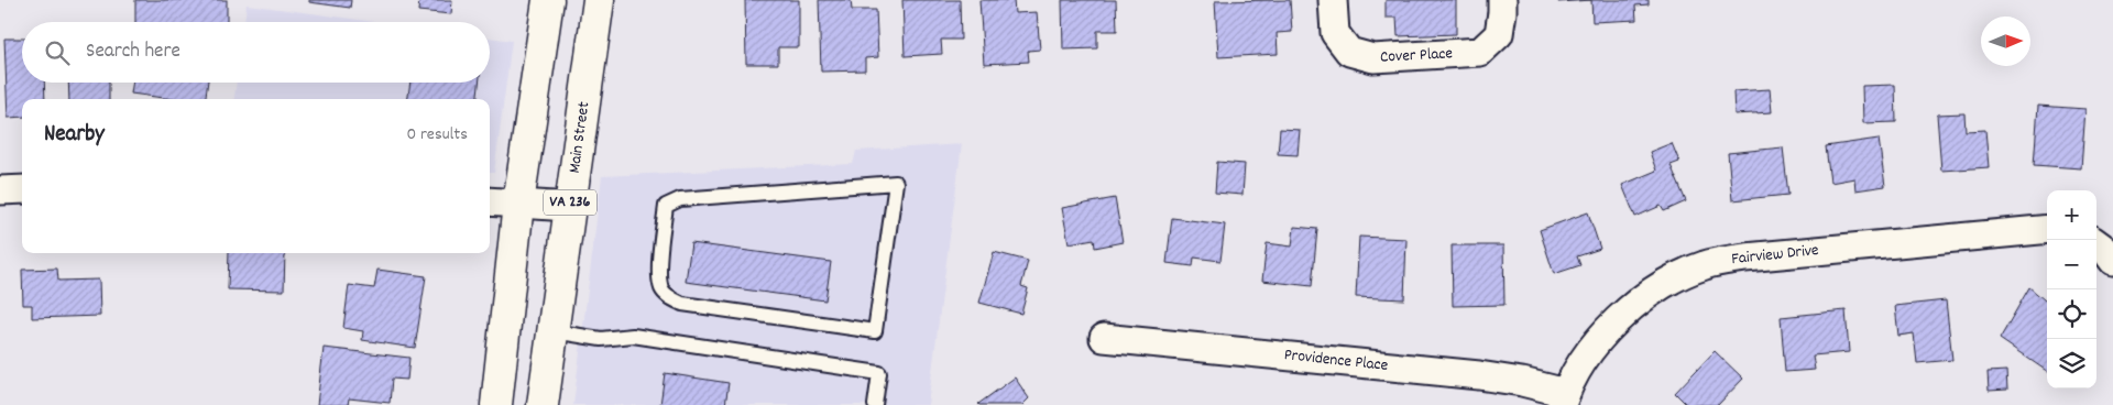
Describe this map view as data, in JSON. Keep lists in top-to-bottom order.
{
  "streets": {
    "main road": ["Main Street", "VA 236"],
    "street": ["Cover Place", "Fairview Drive", "Providence Place"]
  },
  "crossings": [
    ["Fairview Drive", "Providence Place"]
  ],
  "north": "right",
  "page": {
    "search": "Search here",
    "heading": ["Nearby", "0 results"],
    "map_buttons": ["+", "−"]
  }
}
